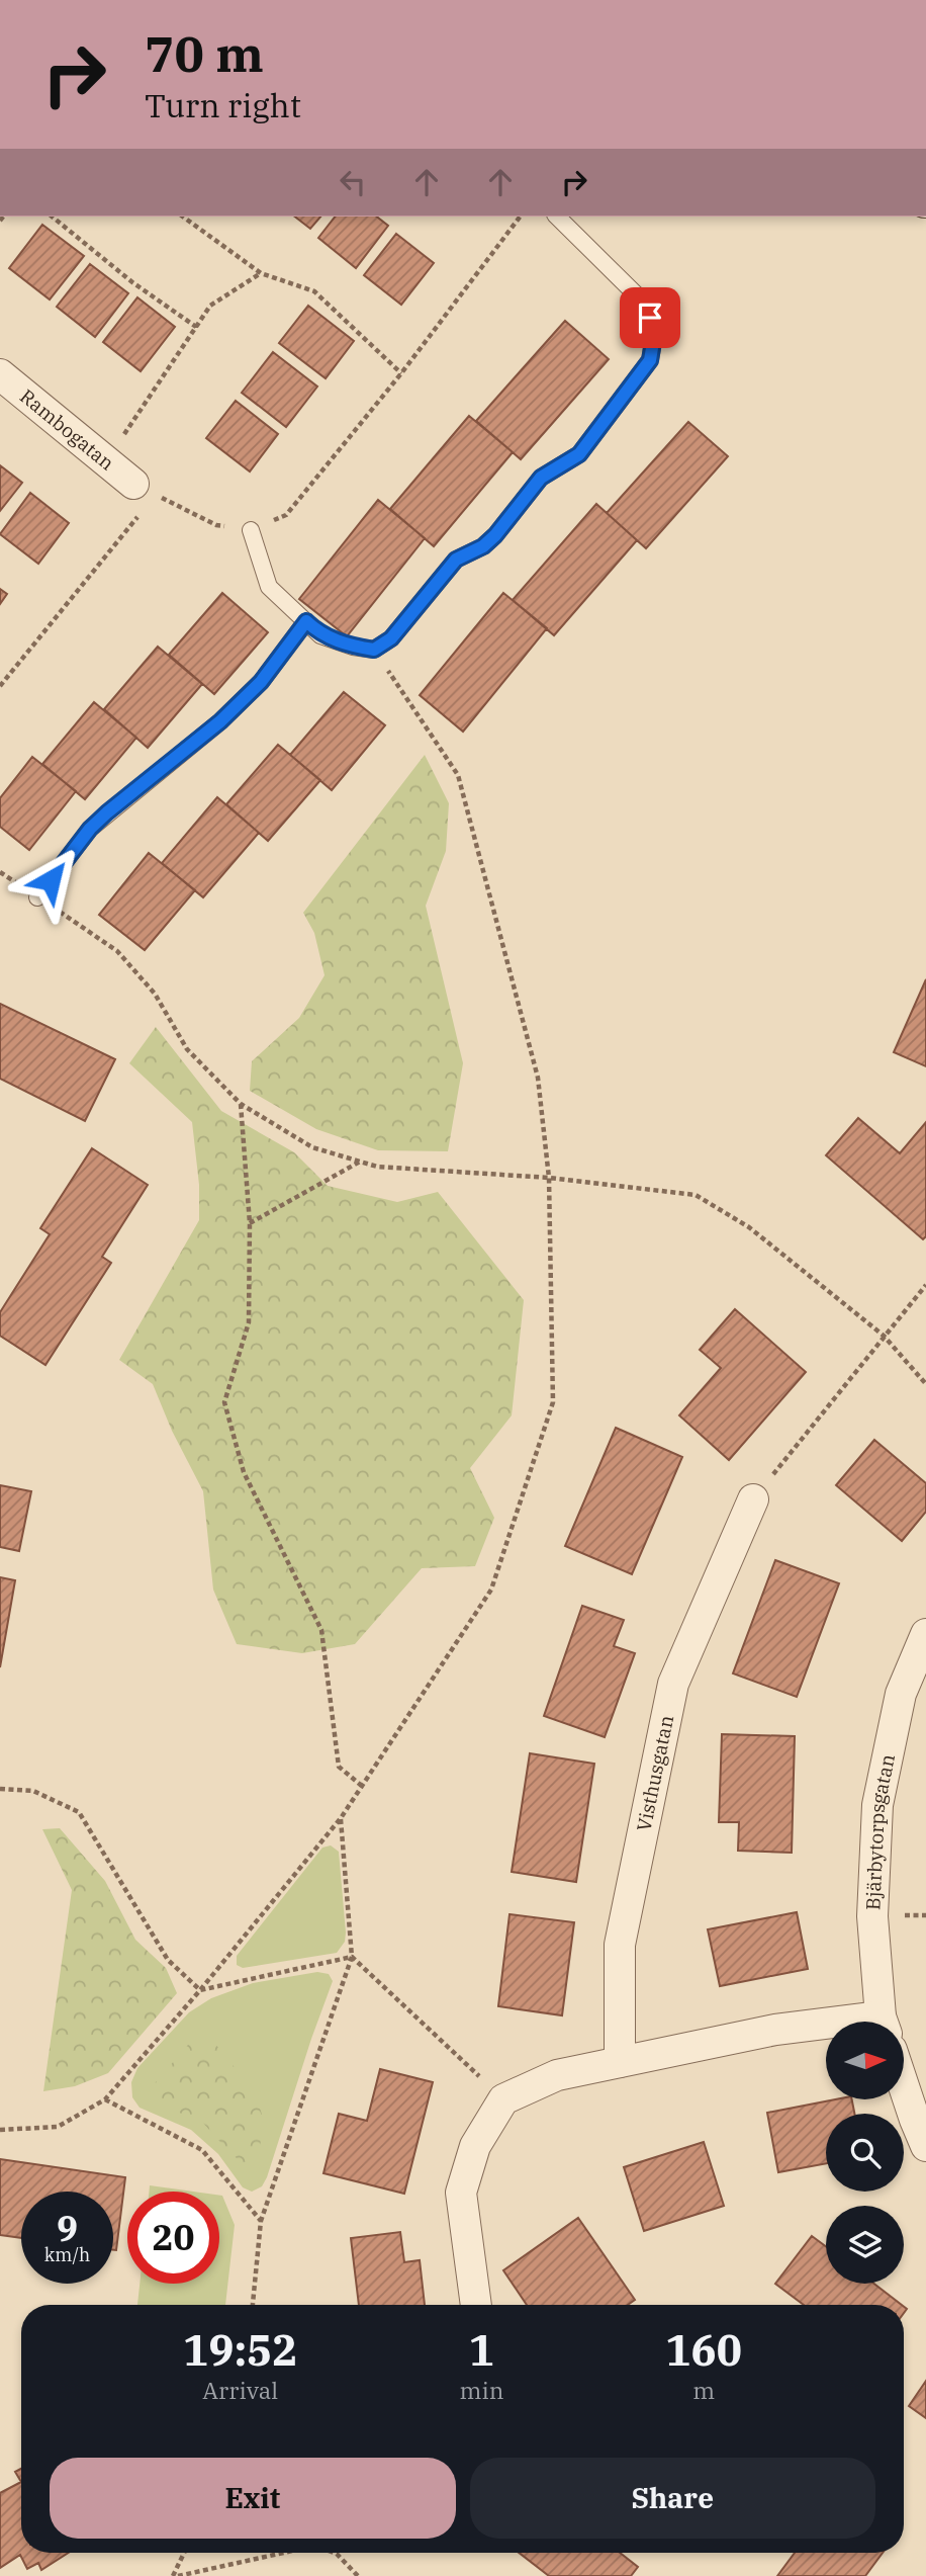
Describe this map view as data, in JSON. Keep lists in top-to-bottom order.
{
  "streets": {
    "street": ["Rambogatan", "Visthusgatan", "Bjärbytorpsgatan"]
  },
  "north": "right",
  "page": {
    "turn": ["70 m", "Turn right"],
    "speed": "9 km/h",
    "limit": "20",
    "eta": [
      "19:52",
      "Arrival",
      "1",
      "min",
      "160",
      "m"
    ],
    "buttons": ["Exit", "Share"]
  }
}
